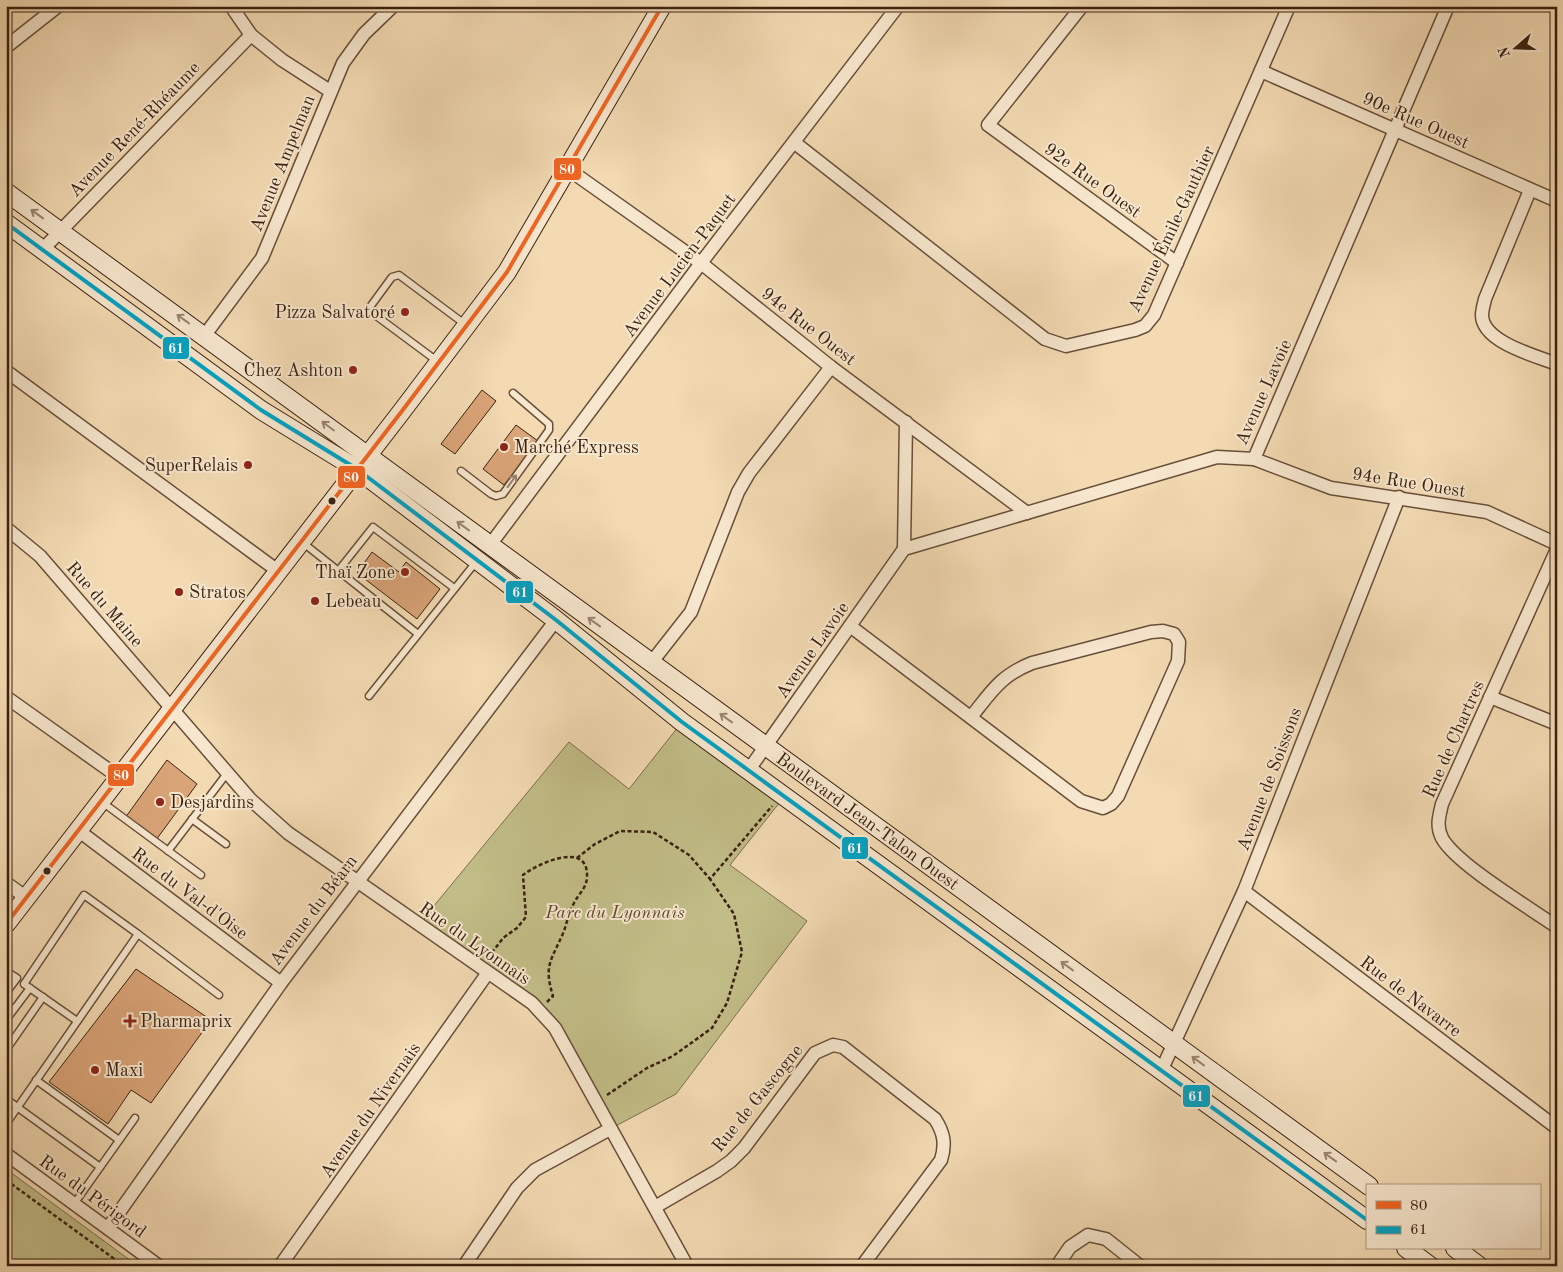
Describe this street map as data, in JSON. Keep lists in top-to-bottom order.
{
  "streets": {
    "street": [
      "90e Rue Ouest",
      "Avenue René-Rhéaume",
      "Avenue Ampelman",
      "92e Rue Ouest",
      "Avenue Émile-Gauthier",
      "Avenue Lucien-Paquet",
      "94e Rue Ouest",
      "Avenue Lavoie",
      "Rue du Maine",
      "Rue de Chartres",
      "Avenue de Soissons",
      "Boulevard Jean-Talon Ouest",
      "Rue du Val-d'Oise",
      "Avenue du Béarn",
      "Rue du Lyonnais",
      "Rue de Navarre",
      "Rue de Gascogne",
      "Avenue du Nivernais",
      "Rue du Périgord"
    ]
  },
  "crossings": [
    ["90e Rue Ouest", "Avenue Émile-Gauthier"],
    ["90e Rue Ouest", "Avenue Lavoie"],
    ["92e Rue Ouest", "Avenue Émile-Gauthier"],
    ["Avenue Émile-Gauthier", "Avenue Lucien-Paquet"],
    ["Avenue Lucien-Paquet", "94e Rue Ouest"],
    ["Avenue Lucien-Paquet", "Boulevard Jean-Talon Ouest"],
    ["94e Rue Ouest", "Avenue Lavoie"],
    ["94e Rue Ouest", "Avenue de Soissons"],
    ["Avenue Lavoie", "Boulevard Jean-Talon Ouest"],
    ["Rue du Maine", "Rue du Lyonnais"],
    ["Avenue de Soissons", "Boulevard Jean-Talon Ouest"],
    ["Avenue de Soissons", "Rue de Navarre"],
    ["Boulevard Jean-Talon Ouest", "Avenue du Béarn"],
    ["Rue du Val-d'Oise", "Avenue du Béarn"],
    ["Avenue du Béarn", "Rue du Lyonnais"],
    ["Avenue du Béarn", "Rue du Périgord"],
    ["Rue du Lyonnais", "Rue de Gascogne"],
    ["Rue du Lyonnais", "Avenue du Nivernais"]
  ],
  "parks": ["Parc du Lyonnais"],
  "places": {
    "other": [
      "Pizza Salvatoré",
      "Chez Ashton",
      "Marché Express",
      "SuperRelais",
      "Thaï Zone",
      "Stratos",
      "Lebeau",
      "Desjardins",
      "Maxi"
    ],
    "health": ["Pharmaprix"]
  },
  "lines": ["transit line 80", "transit line 61"],
  "legend": ["80", "61"],
  "north": "left"
}
